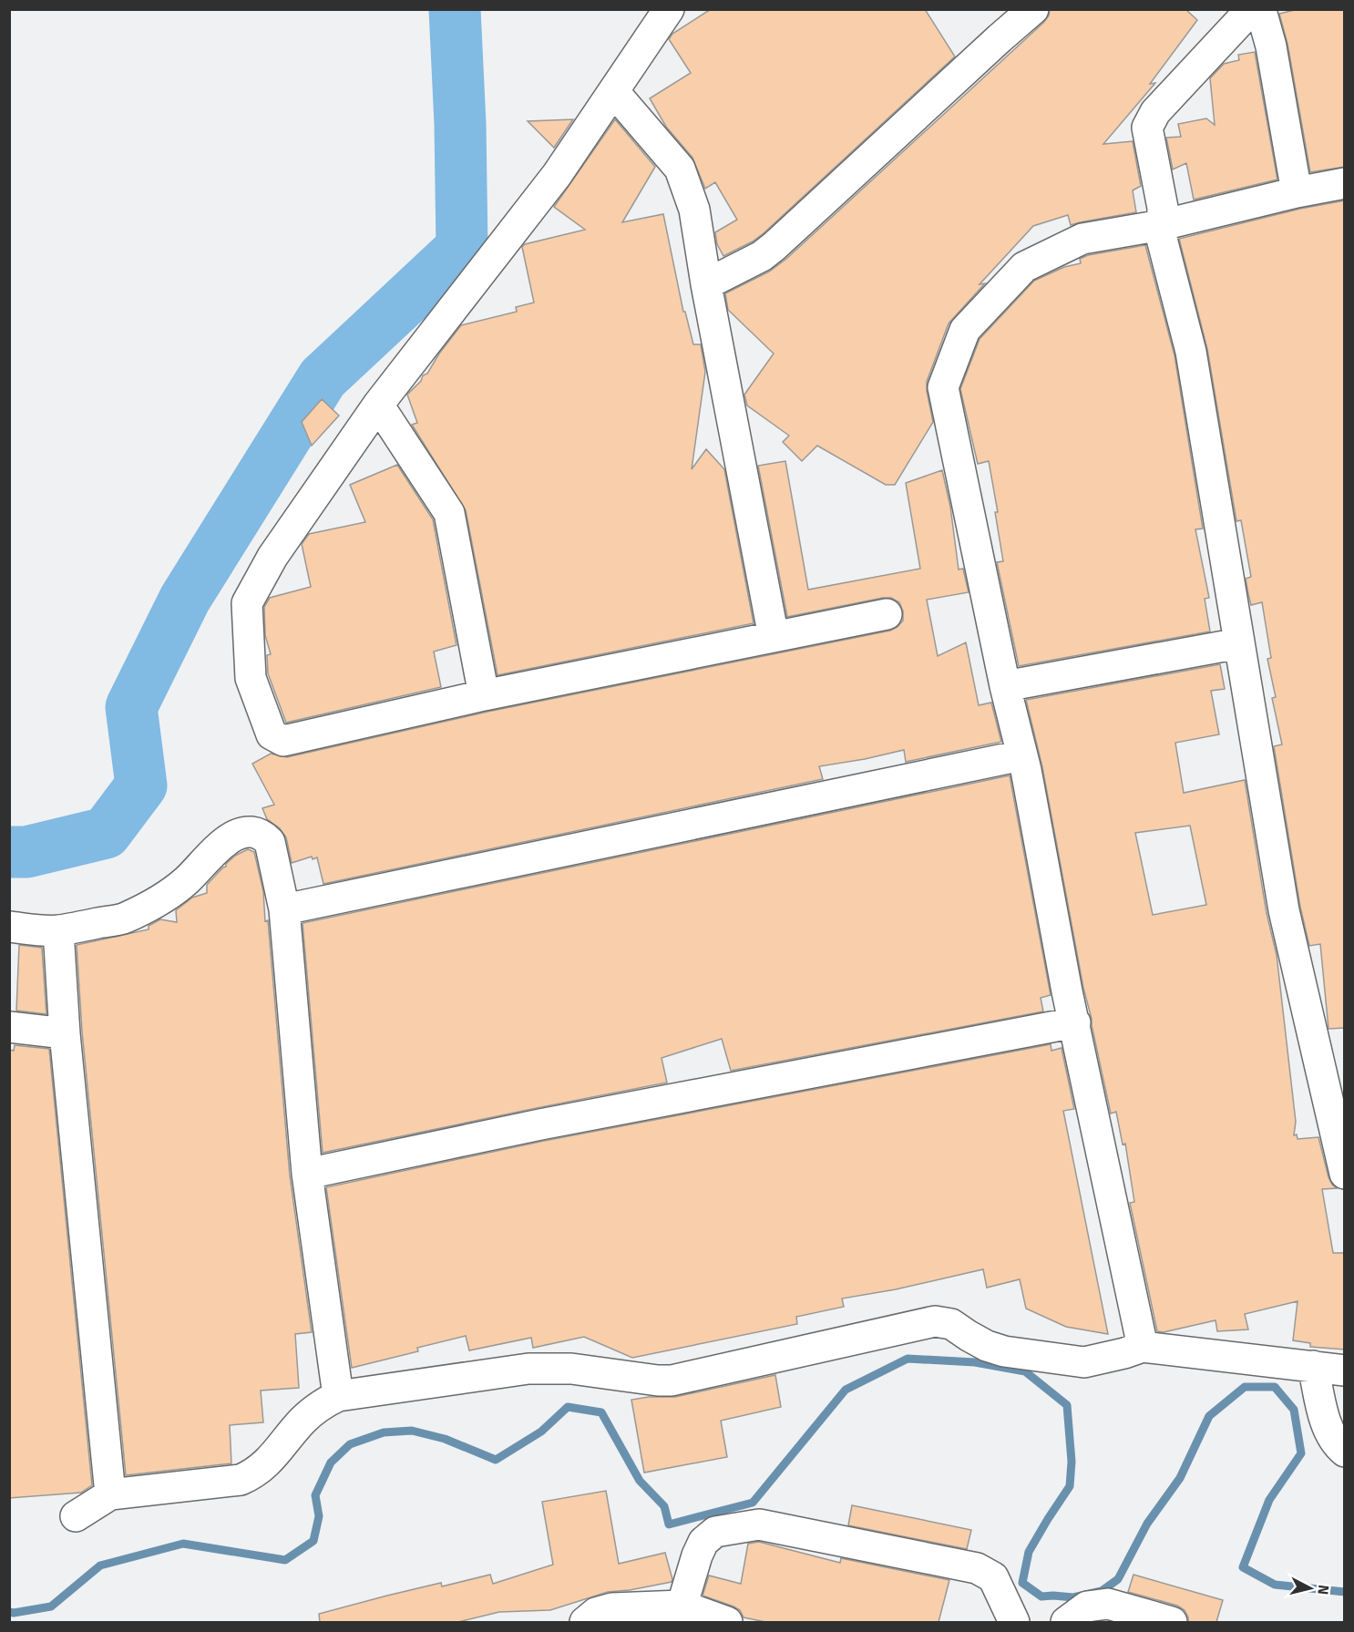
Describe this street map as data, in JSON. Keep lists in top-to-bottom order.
{
  "north": "right"
}
